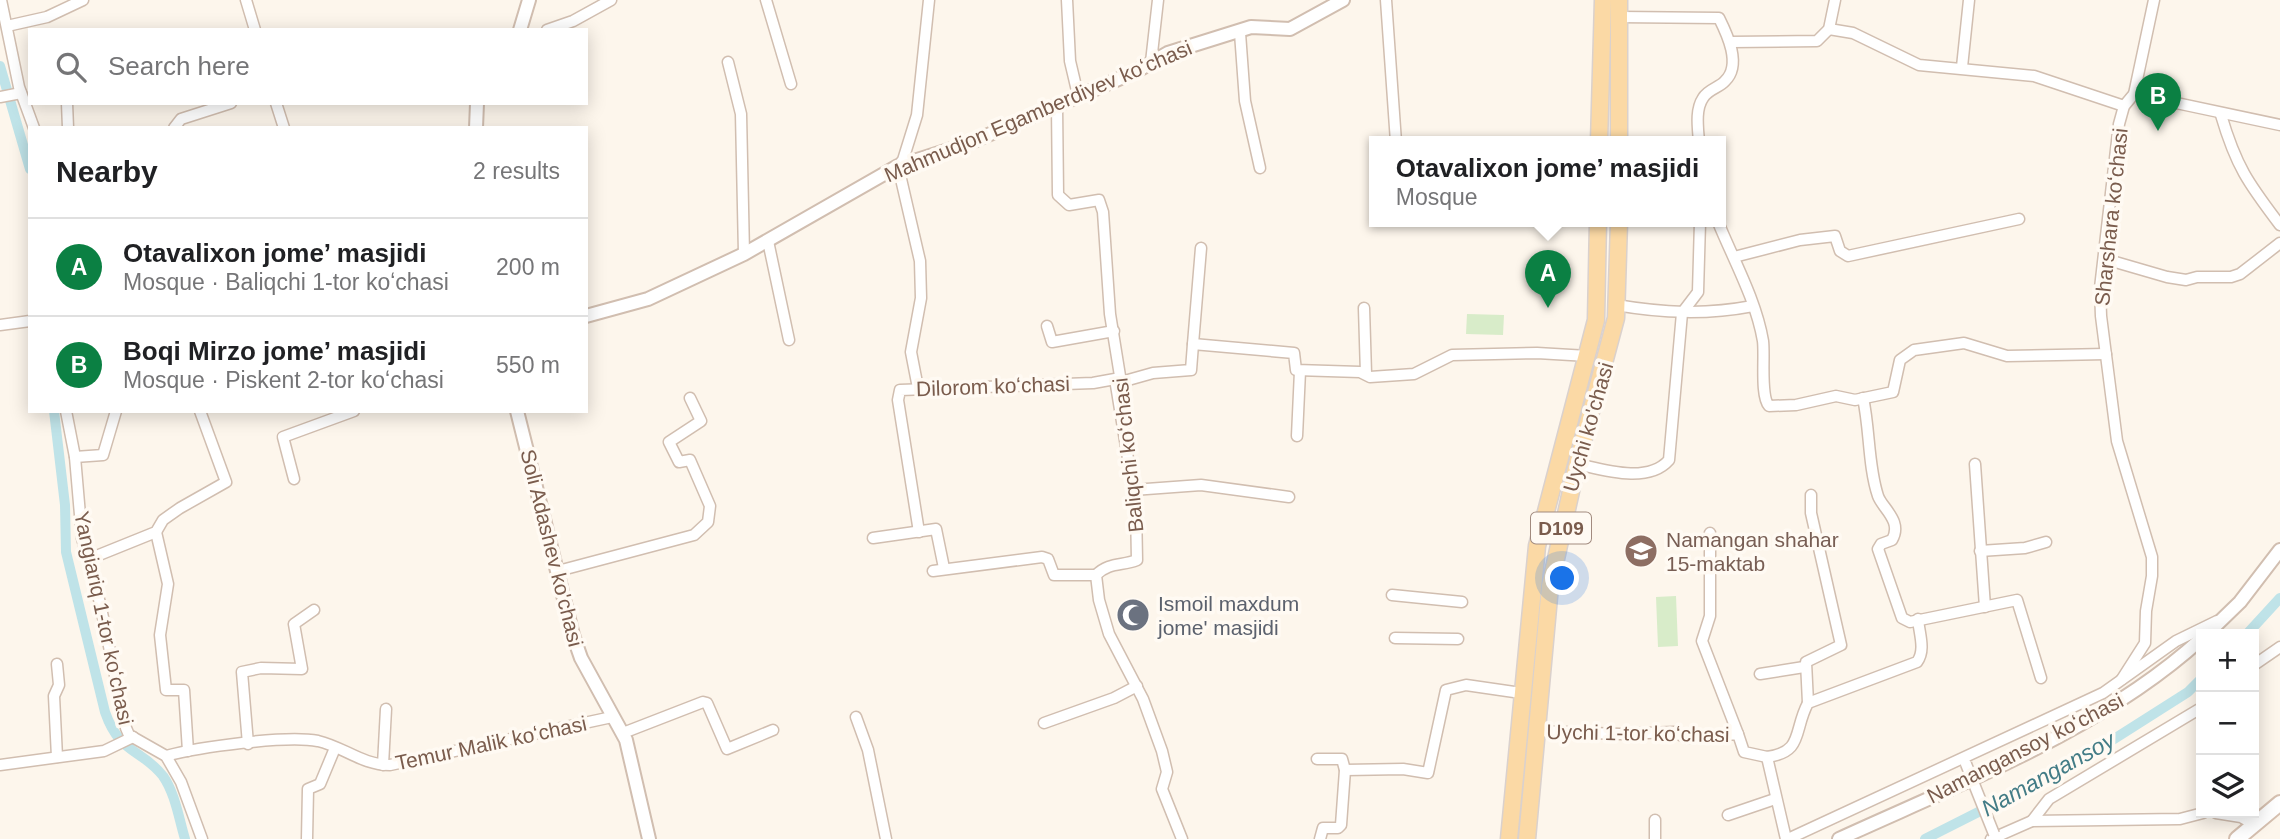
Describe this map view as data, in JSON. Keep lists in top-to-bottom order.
{
  "streets": {
    "main road": ["Uychi ko'chasi", "D109"],
    "street": [
      "Mahmudjon Egamberdiyev koʻchasi",
      "Sharshara koʻchasi",
      "Dilorom koʻchasi",
      "Baliqchi koʻchasi",
      "Soli Adashev ko'chasi",
      "Yangiariq 1-tor koʻchasi",
      "Uychi 1-tor koʻchasi",
      "Temur Malik koʻchasi",
      "Namangansoy koʻchasi"
    ]
  },
  "crossings": [
    ["Mahmudjon Egamberdiyev koʻchasi", "Baliqchi koʻchasi"],
    ["Dilorom koʻchasi", "Baliqchi koʻchasi"],
    ["Uychi ko'chasi", "Uychi 1-tor koʻchasi"],
    ["Soli Adashev ko'chasi", "Temur Malik koʻchasi"],
    ["Yangiariq 1-tor koʻchasi", "Temur Malik koʻchasi"]
  ],
  "water": ["Namangansoy"],
  "places": {
    "school or university": ["Namangan shahar 15-maktab"],
    "mosque": ["Ismoil maxdum jome' masjidi"]
  },
  "page": {
    "search": "Search here",
    "pins": ["B", "A"],
    "heading": ["Nearby", "2 results"],
    "popup": ["Otavalixon jome’ masjidi", "Mosque"],
    "list": [
      {
        "mark": "A",
        "name": "Otavalixon jome’ masjidi",
        "note": "Mosque · Baliqchi 1-tor koʻchasi",
        "value": "200 m"
      },
      {
        "mark": "B",
        "name": "Boqi Mirzo jome’ masjidi",
        "note": "Mosque · Piskent 2-tor koʻchasi",
        "value": "550 m"
      }
    ],
    "map_buttons": ["+", "−"]
  }
}
